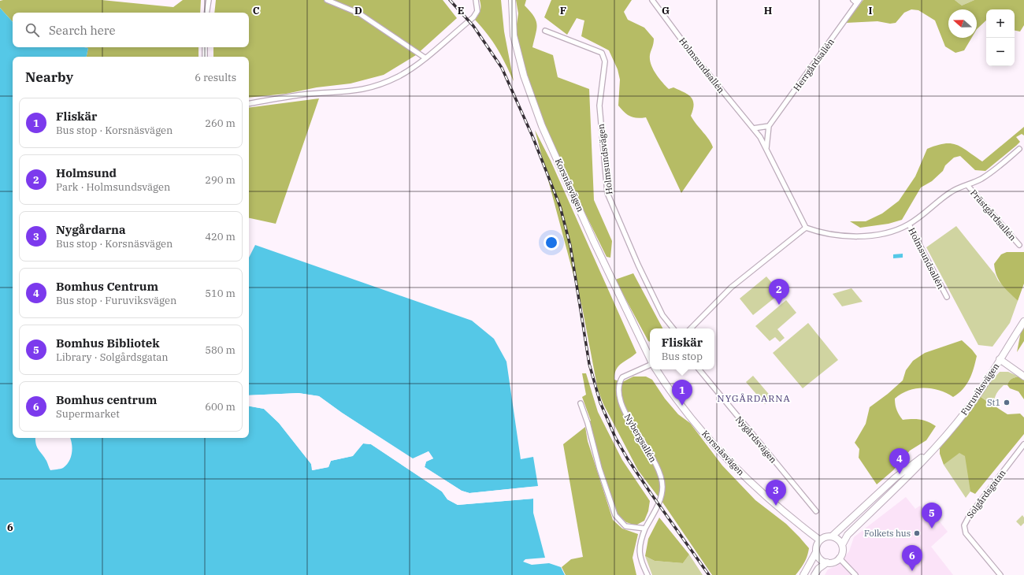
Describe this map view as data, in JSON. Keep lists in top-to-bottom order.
{
  "streets": {
    "street": [
      "Herrgårdsallén",
      "Holmsundsallén",
      "Holmsundsvägen",
      "Korsnäsvägen",
      "Prästgårdsallén",
      "Furuviksvägen",
      "Nybergsallén",
      "Nygårdsvägen",
      "Solgårdsgatan"
    ]
  },
  "crossings": [
    ["Holmsundsallén", "Prästgårdsallén"],
    ["Korsnäsvägen", "Furuviksvägen"]
  ],
  "districts": ["NYGÅRDARNA"],
  "places": ["St1", "Folkets hus"],
  "north": "left",
  "page": {
    "map_buttons": ["+", "−"],
    "search": "Search here",
    "heading": ["Nearby", "6 results"],
    "list": [
      {
        "mark": "1",
        "name": "Fliskär",
        "note": "Bus stop · Korsnäsvägen",
        "value": "260 m"
      },
      {
        "mark": "2",
        "name": "Holmsund",
        "note": "Park · Holmsundsvägen",
        "value": "290 m"
      },
      {
        "mark": "3",
        "name": "Nygårdarna",
        "note": "Bus stop · Korsnäsvägen",
        "value": "420 m"
      },
      {
        "mark": "4",
        "name": "Bomhus Centrum",
        "note": "Bus stop · Furuviksvägen",
        "value": "510 m"
      },
      {
        "mark": "5",
        "name": "Bomhus Bibliotek",
        "note": "Library · Solgårdsgatan",
        "value": "580 m"
      },
      {
        "mark": "6",
        "name": "Bomhus centrum",
        "note": "Supermarket",
        "value": "600 m"
      }
    ],
    "pins": [
      "2",
      "1",
      "4",
      "3",
      "5",
      "6"
    ],
    "popup": ["Fliskär", "Bus stop"]
  },
  "grid": {
    "columns": [
      "C",
      "D",
      "E",
      "F",
      "G",
      "H",
      "I"
    ],
    "rows": ["6"]
  }
}
